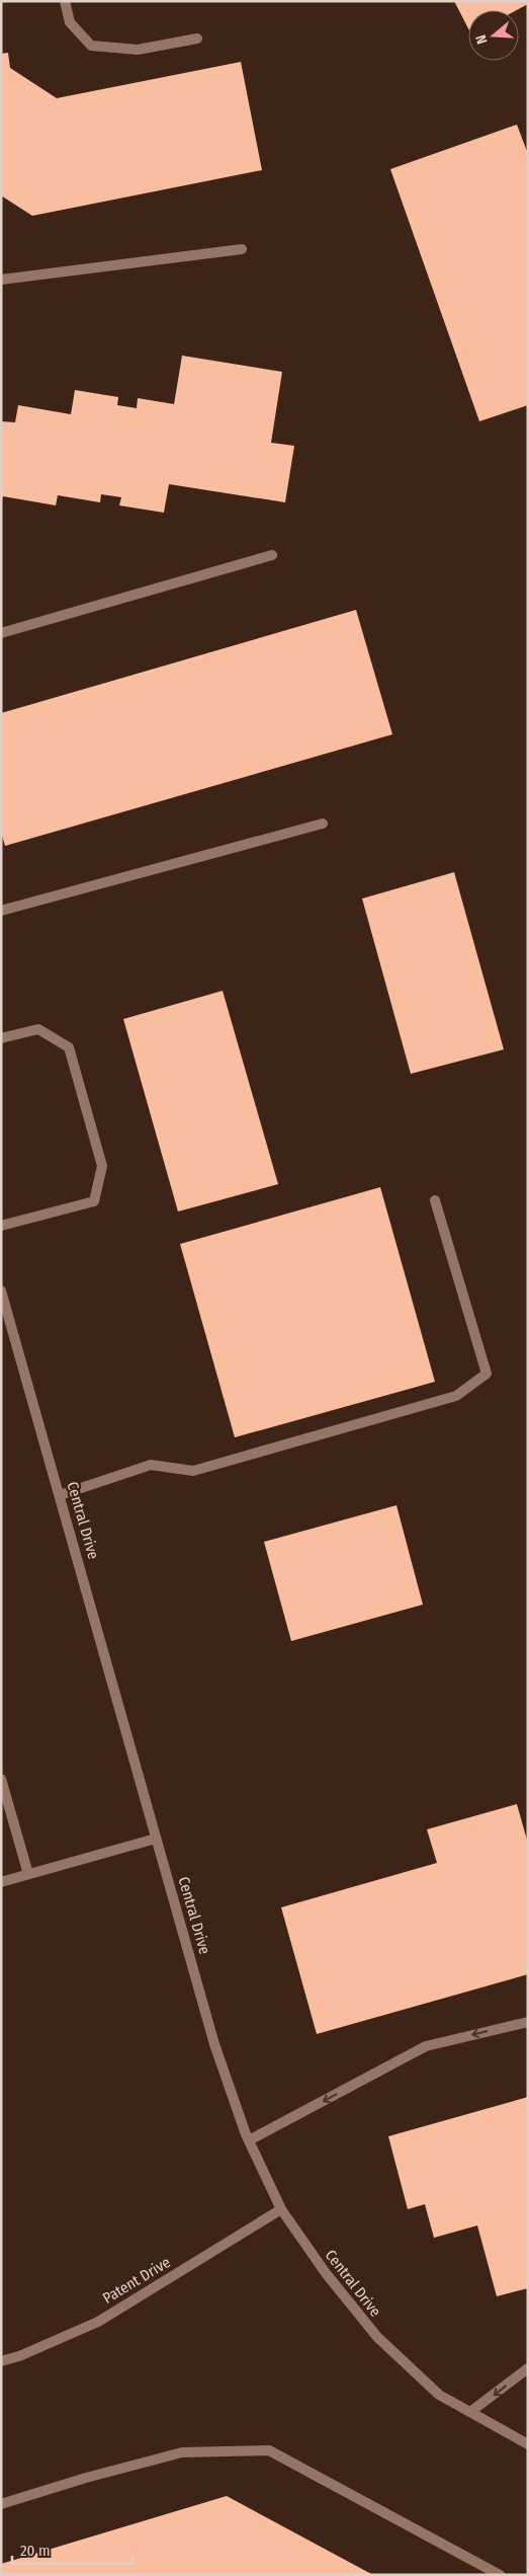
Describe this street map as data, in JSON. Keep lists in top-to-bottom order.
{
  "streets": {
    "street": ["Central Drive", "Patent Drive"]
  },
  "crossings": [
    ["Central Drive", "Patent Drive"]
  ],
  "scale_bar": "20 m",
  "north": "left"
}
